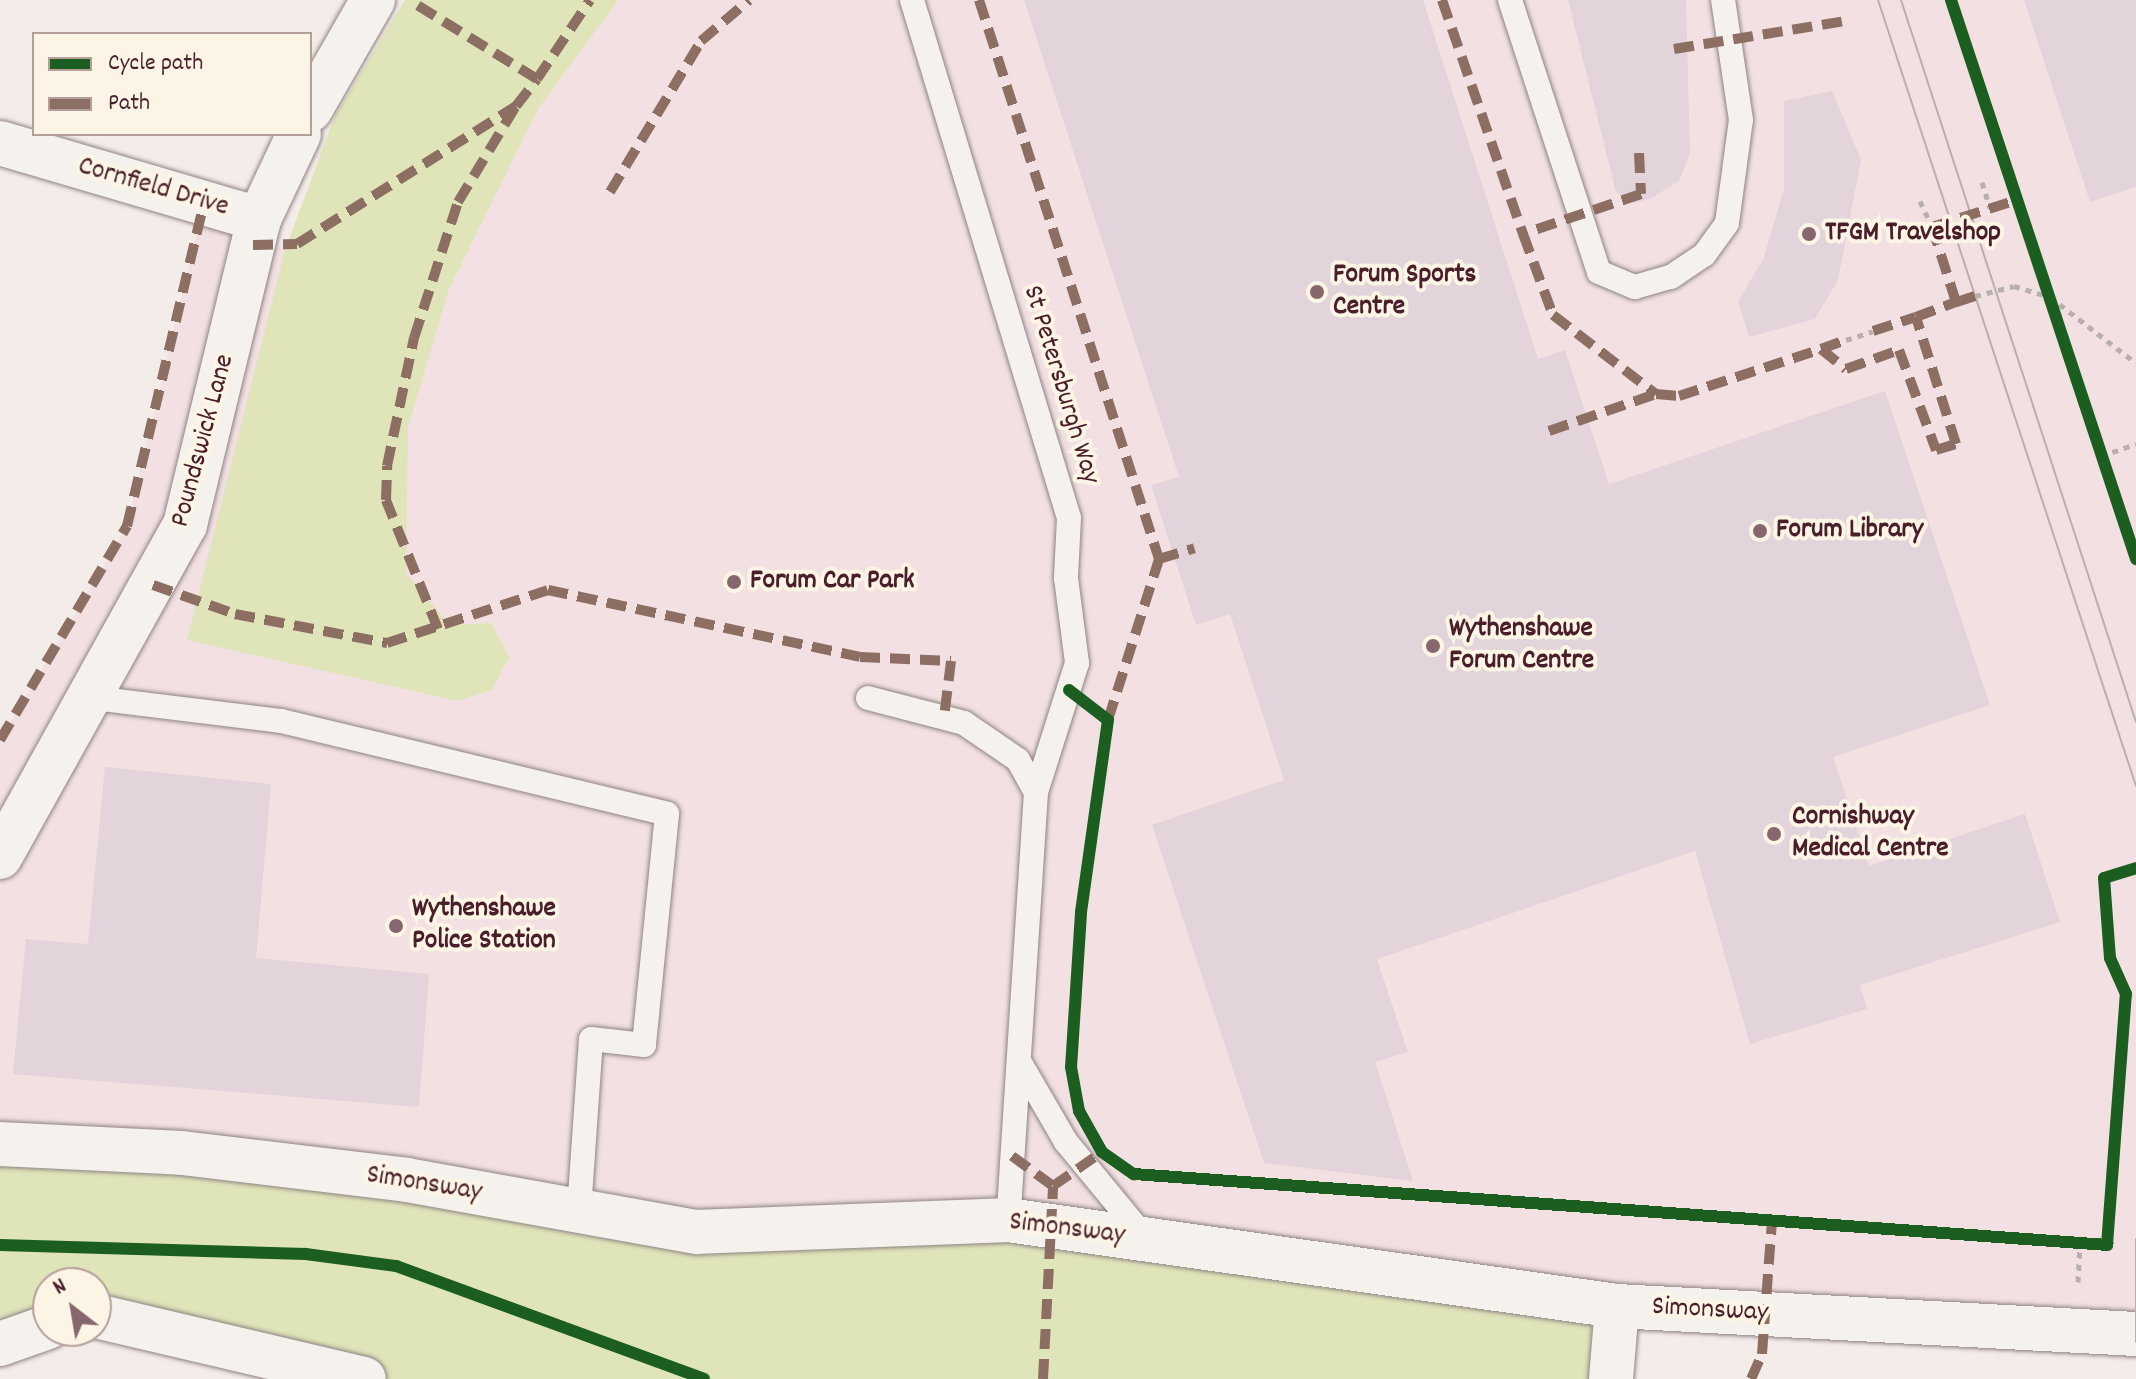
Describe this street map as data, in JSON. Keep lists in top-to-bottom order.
{
  "streets": {
    "street": ["Cornfield Drive", "Poundswick Lane", "Simonsway"],
    "lane": ["St Petersburgh Way"]
  },
  "crossings": [
    ["Cornfield Drive", "Poundswick Lane"],
    ["St Petersburgh Way", "Simonsway"]
  ],
  "places": [
    "TFGM Travelshop",
    "Forum Sports Centre",
    "Forum Library",
    "Forum Car Park",
    "Wythenshawe Forum Centre",
    "Cornishway Medical Centre",
    "Wythenshawe Police Station"
  ],
  "legend": ["Cycle path", "Path"],
  "north": "top left"
}
